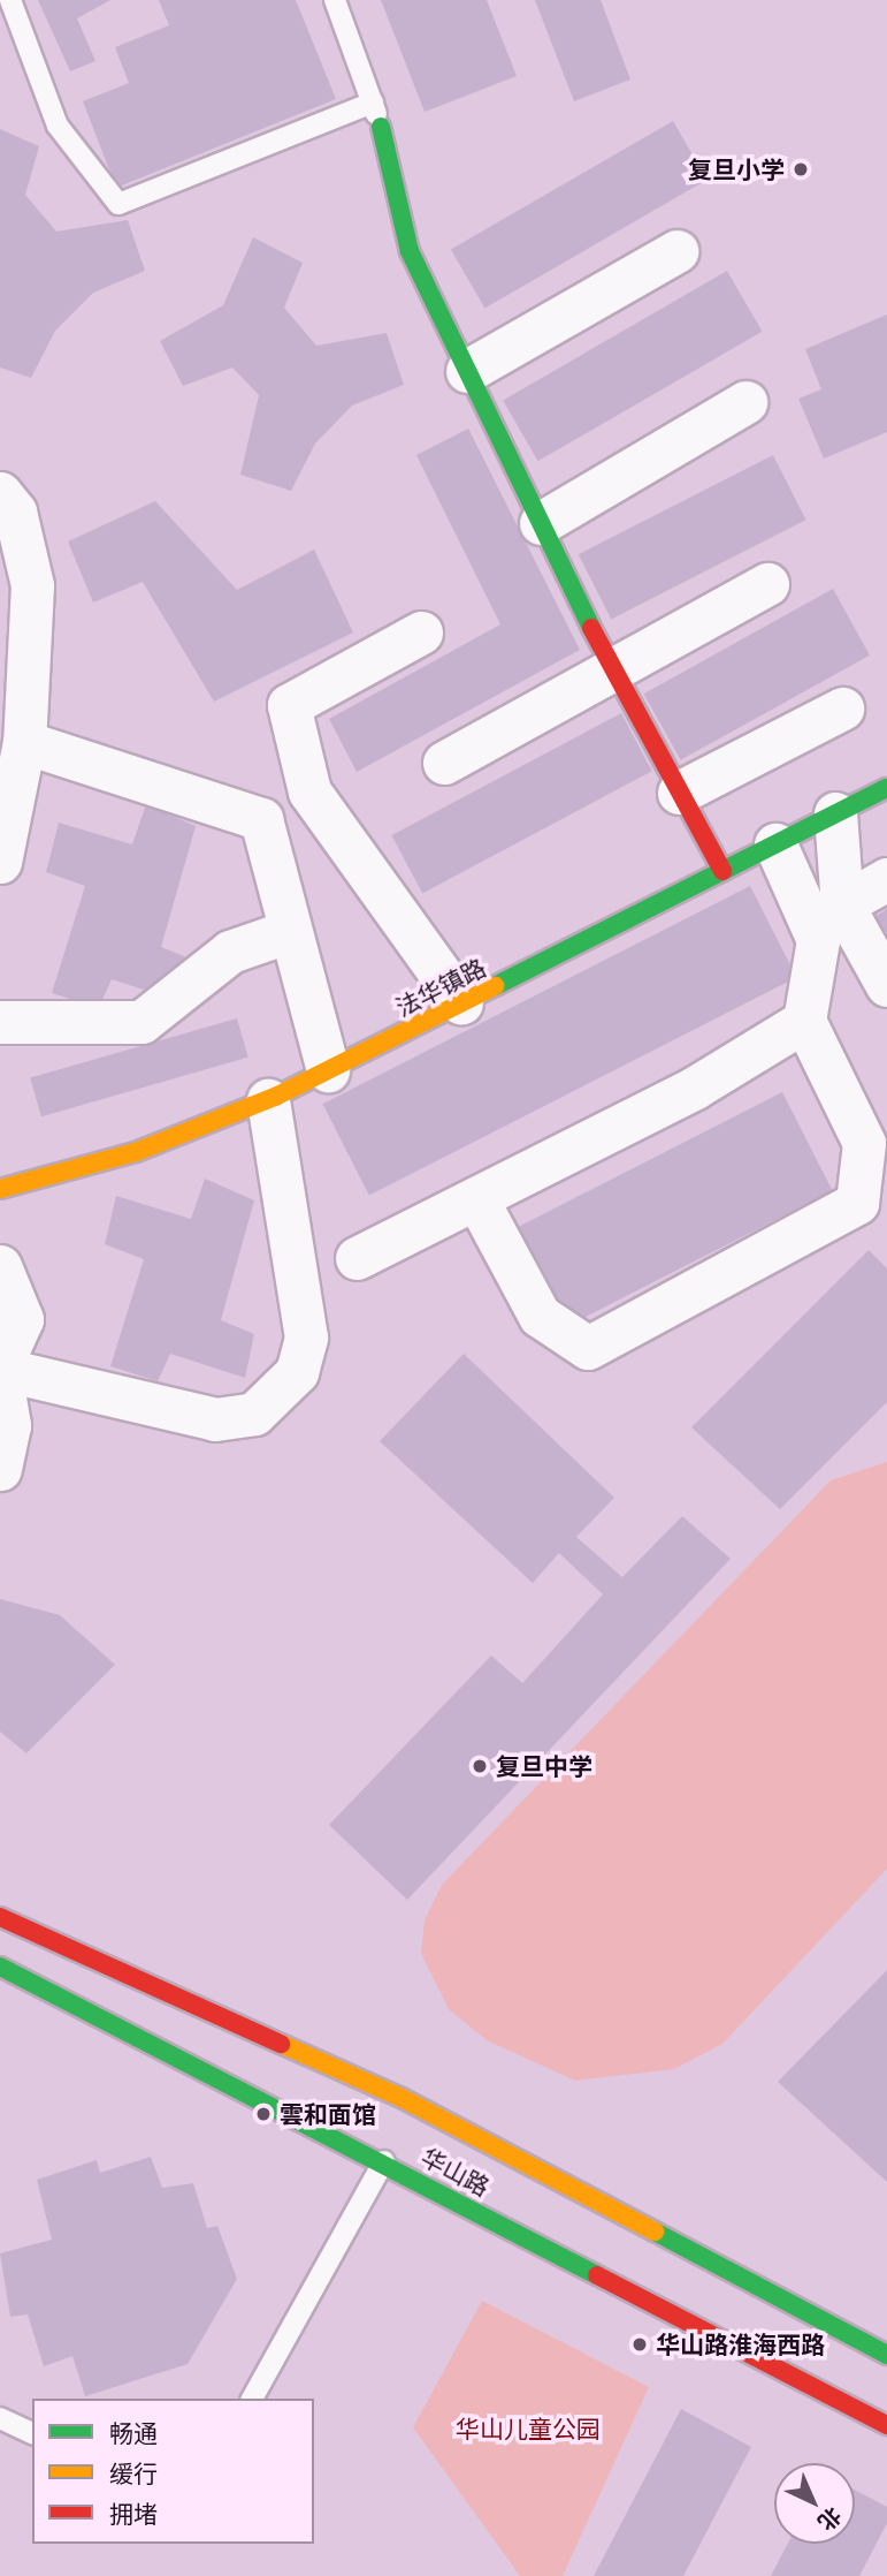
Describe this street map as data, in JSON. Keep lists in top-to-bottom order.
{
  "streets": {
    "main road": ["法华镇路", "华山路"]
  },
  "parks": ["华山儿童公园"],
  "places": [
    "复旦小学",
    "复旦中学",
    "雲和面馆",
    "华山路淮海西路"
  ],
  "legend": ["畅通", "缓行", "拥堵"],
  "north": "bottom right"
}
